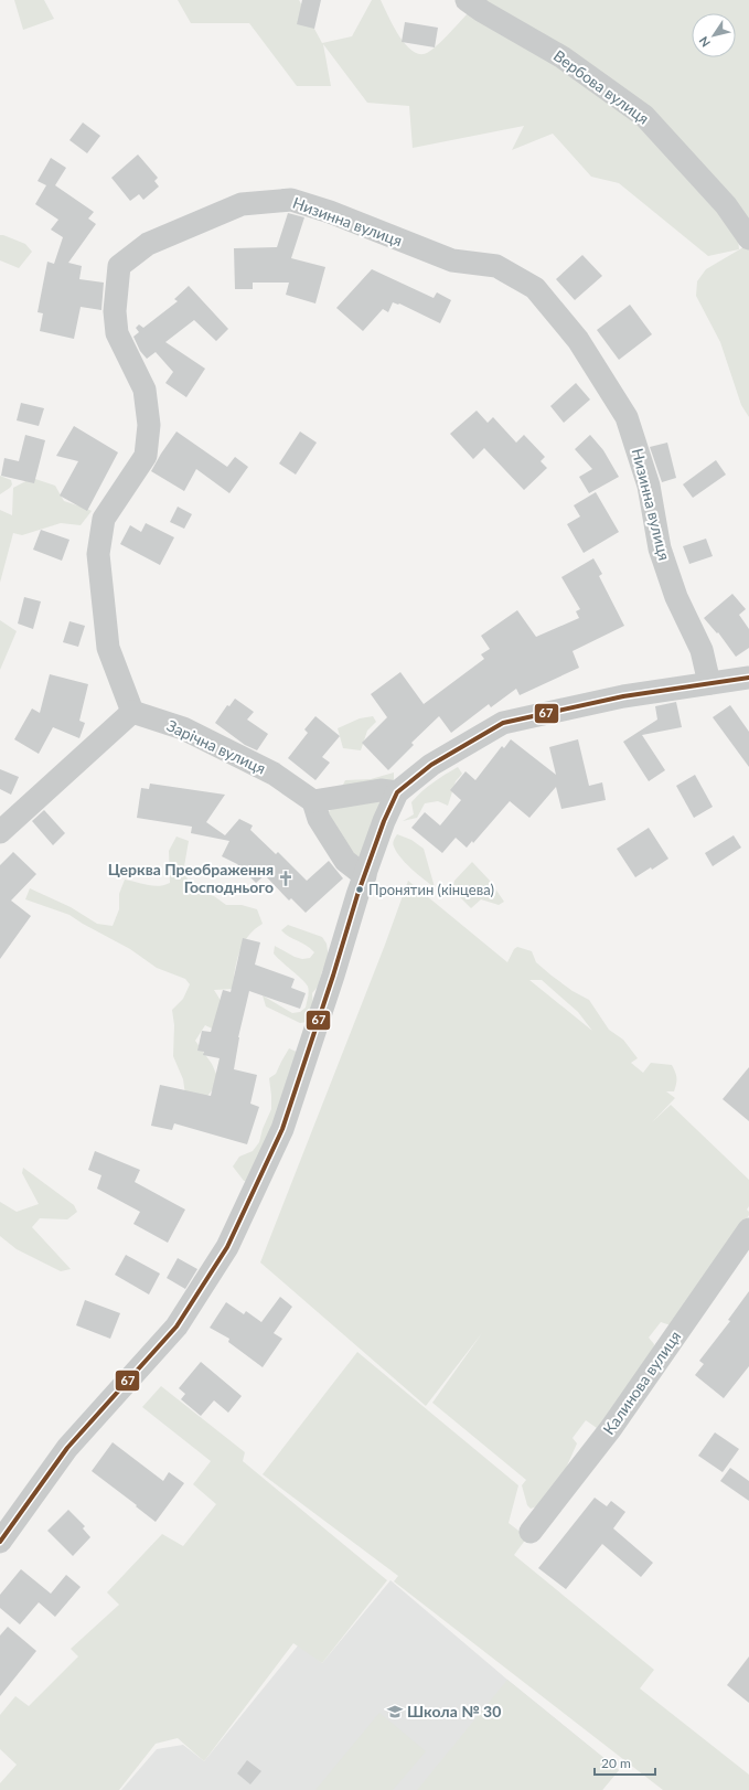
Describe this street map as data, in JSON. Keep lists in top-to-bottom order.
{
  "streets": {
    "street": [
      "Вербова вулиця",
      "Низинна вулиця",
      "Зарічна вулиця",
      "Калинова вулиця"
    ]
  },
  "crossings": [
    ["Низинна вулиця", "Зарічна вулиця"]
  ],
  "places": {
    "church": ["Церква Преображення Господнього"],
    "other": ["Пронятин (кінцева)"],
    "school or university": ["Школа № 30"]
  },
  "lines": ["transit line 67"],
  "scale_bar": "20 m",
  "north": "bottom left"
}
